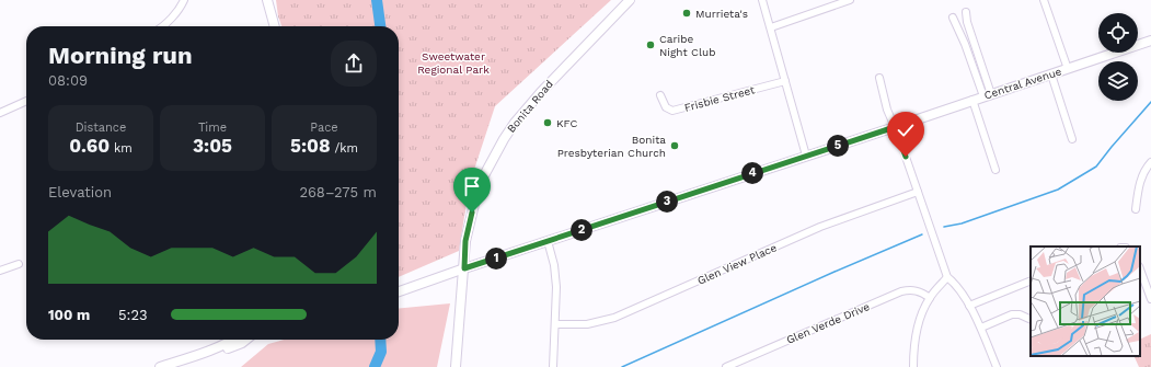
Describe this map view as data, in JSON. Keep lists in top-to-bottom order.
{
  "streets": {
    "main road": ["Central Avenue", "Bonita Road"],
    "street": ["Frisbie Street", "Glen View Place", "Glen Verde Drive"]
  },
  "crossings": [
    ["Central Avenue", "Bonita Road"]
  ],
  "parks": ["Sweetwater Regional Park"],
  "places": [
    "Murrieta's",
    "Caribe Night Club",
    "KFC",
    "Bonita Presbyterian Church"
  ],
  "page": {
    "heading": ["Morning run", "08:09"],
    "stats": [
      ["Distance", "0.60 km"],
      ["Time", "3:05"],
      ["Pace", "5:08 /km"]
    ],
    "pins": [
      "5",
      "4",
      "3",
      "2",
      "1"
    ],
    "chart": ["Elevation", "268–275 m"],
    "list": [
      {
        "name": "100 m",
        "note": "5:23"
      }
    ]
  }
}
